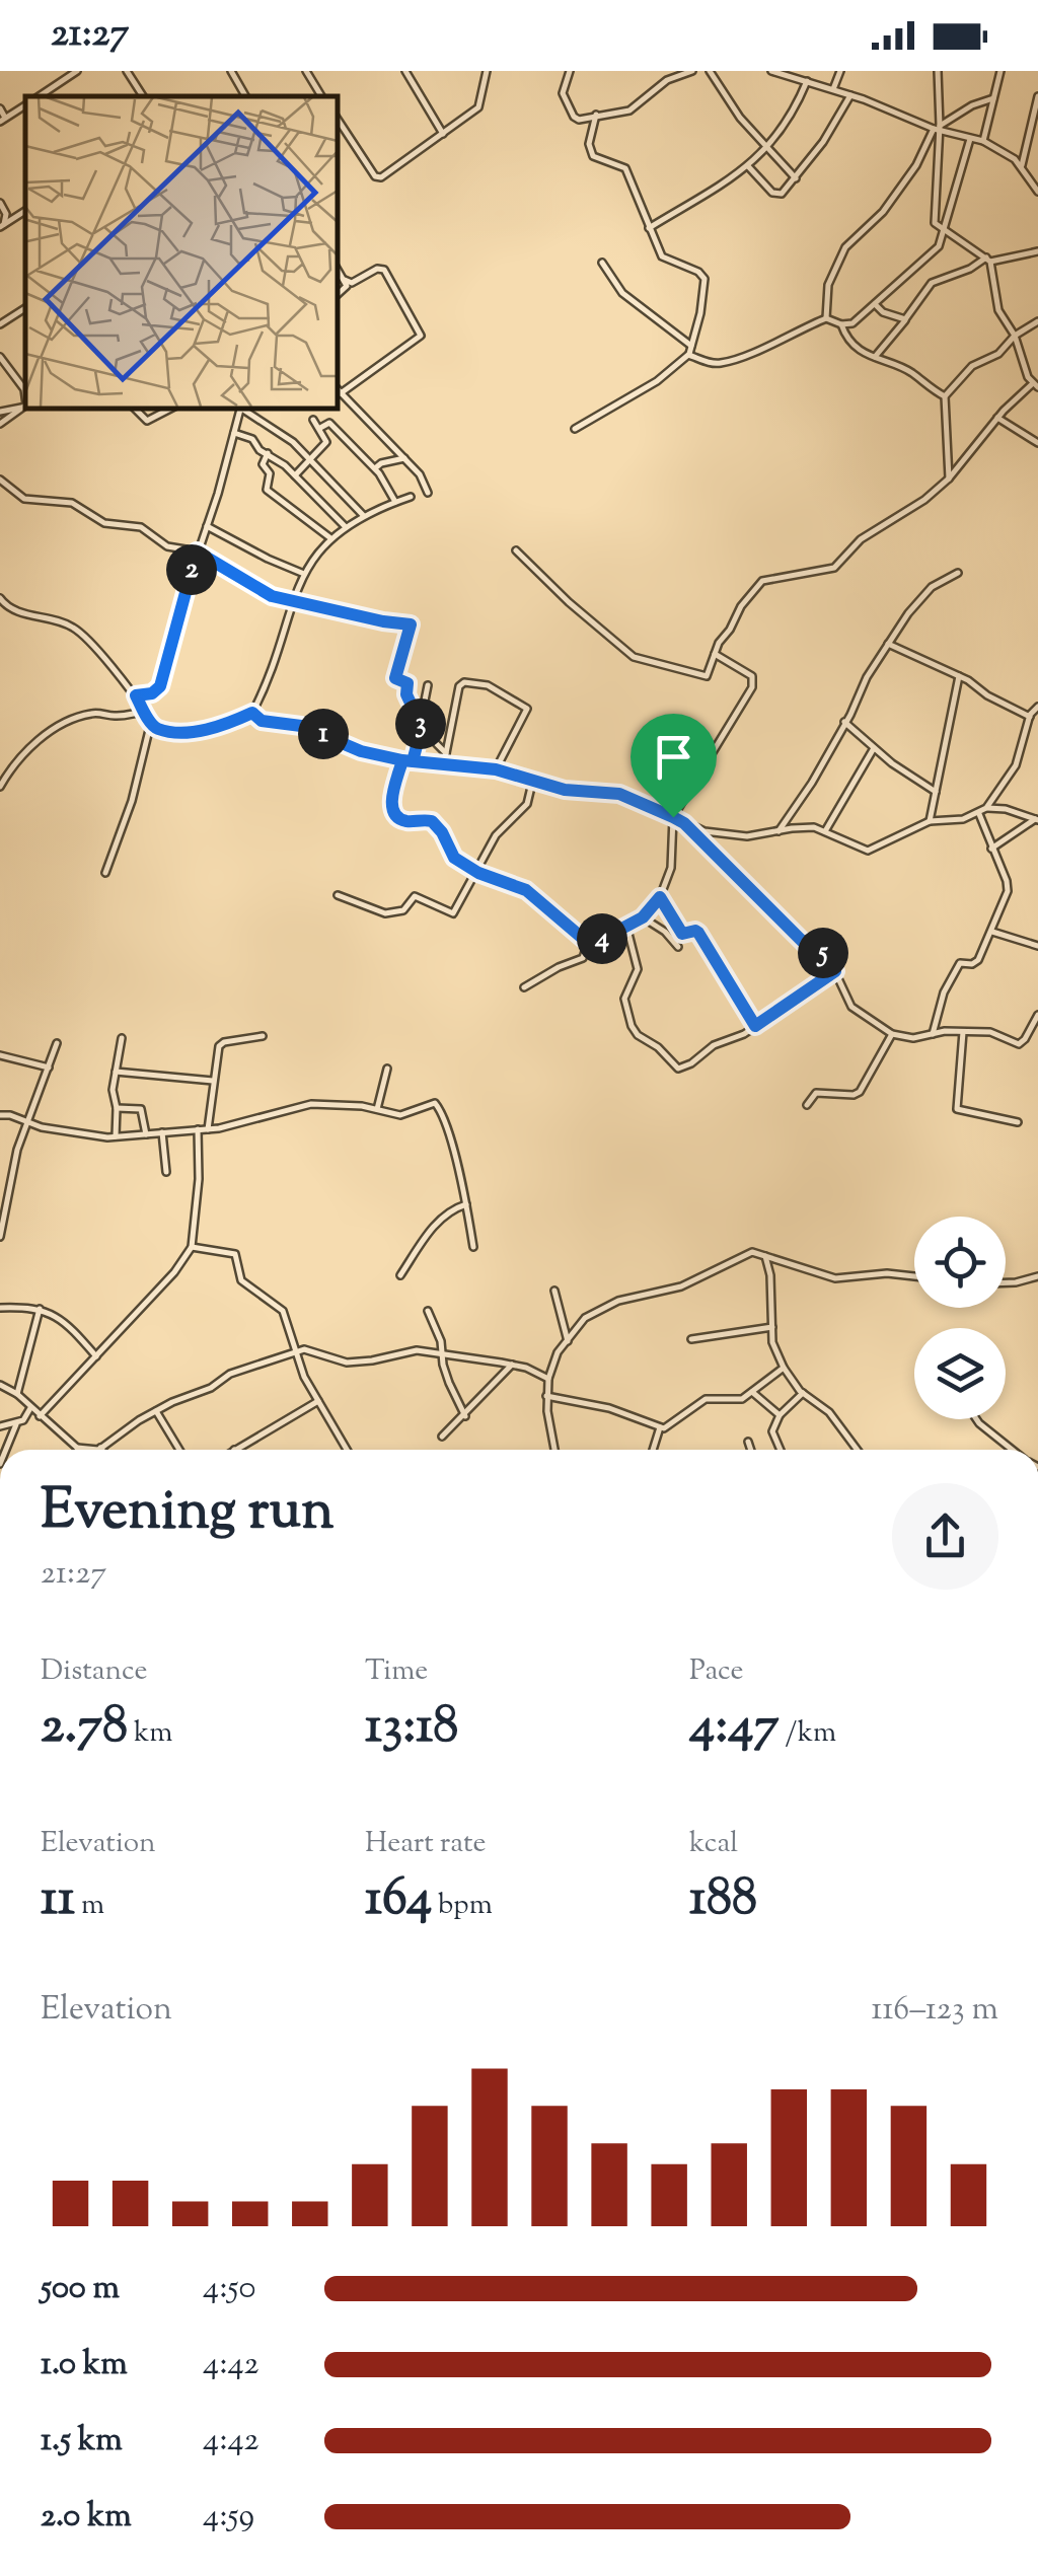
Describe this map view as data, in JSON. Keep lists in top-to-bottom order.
{
  "page": {
    "status": "21:27",
    "pins": [
      "2",
      "3",
      "1",
      "4",
      "5"
    ],
    "heading": ["Evening run", "21:27"],
    "stats": [
      ["Distance", "2.78 km"],
      ["Time", "13:18"],
      ["Pace", "4:47 /km"],
      ["Elevation", "11 m"],
      ["Heart rate", "164 bpm"],
      ["kcal", "188"]
    ],
    "chart": ["Elevation", "116–123 m"],
    "list": [
      {
        "name": "500 m",
        "note": "4:50"
      },
      {
        "name": "1.0 km",
        "note": "4:42"
      },
      {
        "name": "1.5 km",
        "note": "4:42"
      },
      {
        "name": "2.0 km",
        "note": "4:59"
      }
    ]
  }
}
